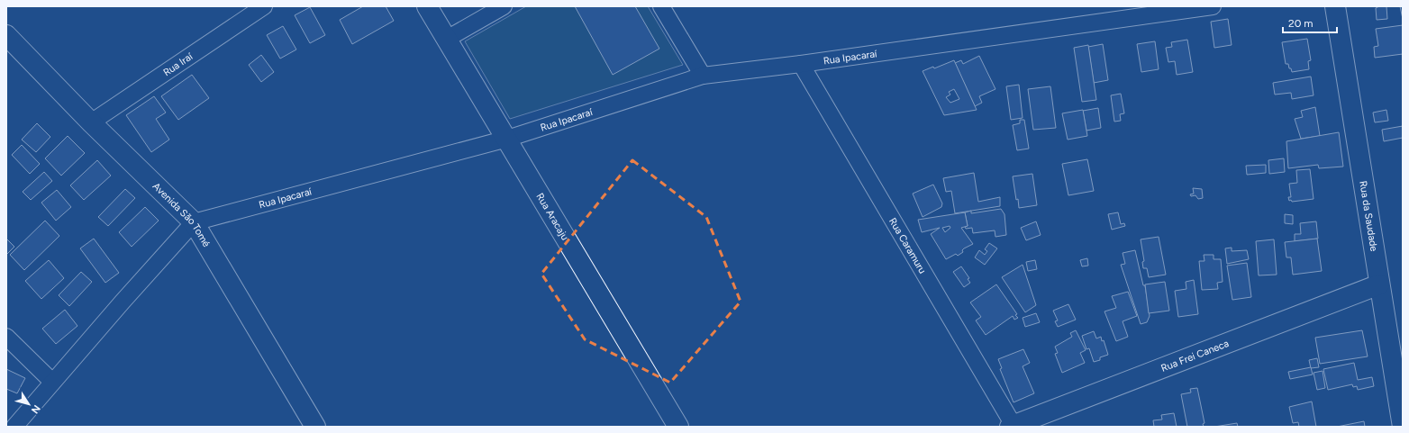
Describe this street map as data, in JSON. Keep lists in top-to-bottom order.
{
  "streets": {
    "street": [
      "Rua Ipacaraí",
      "Rua Iraí",
      "Avenida São Tomé",
      "Rua Aracaju",
      "Rua da Saudade",
      "Rua Caramuru",
      "Rua Frei Caneca"
    ]
  },
  "crossings": [
    ["Rua Ipacaraí", "Avenida São Tomé"],
    ["Rua Ipacaraí", "Rua Aracaju"],
    ["Rua Ipacaraí", "Rua Caramuru"],
    ["Rua Iraí", "Avenida São Tomé"],
    ["Rua da Saudade", "Rua Frei Caneca"],
    ["Rua Caramuru", "Rua Frei Caneca"]
  ],
  "scale_bar": "20 m",
  "north": "bottom right"
}
